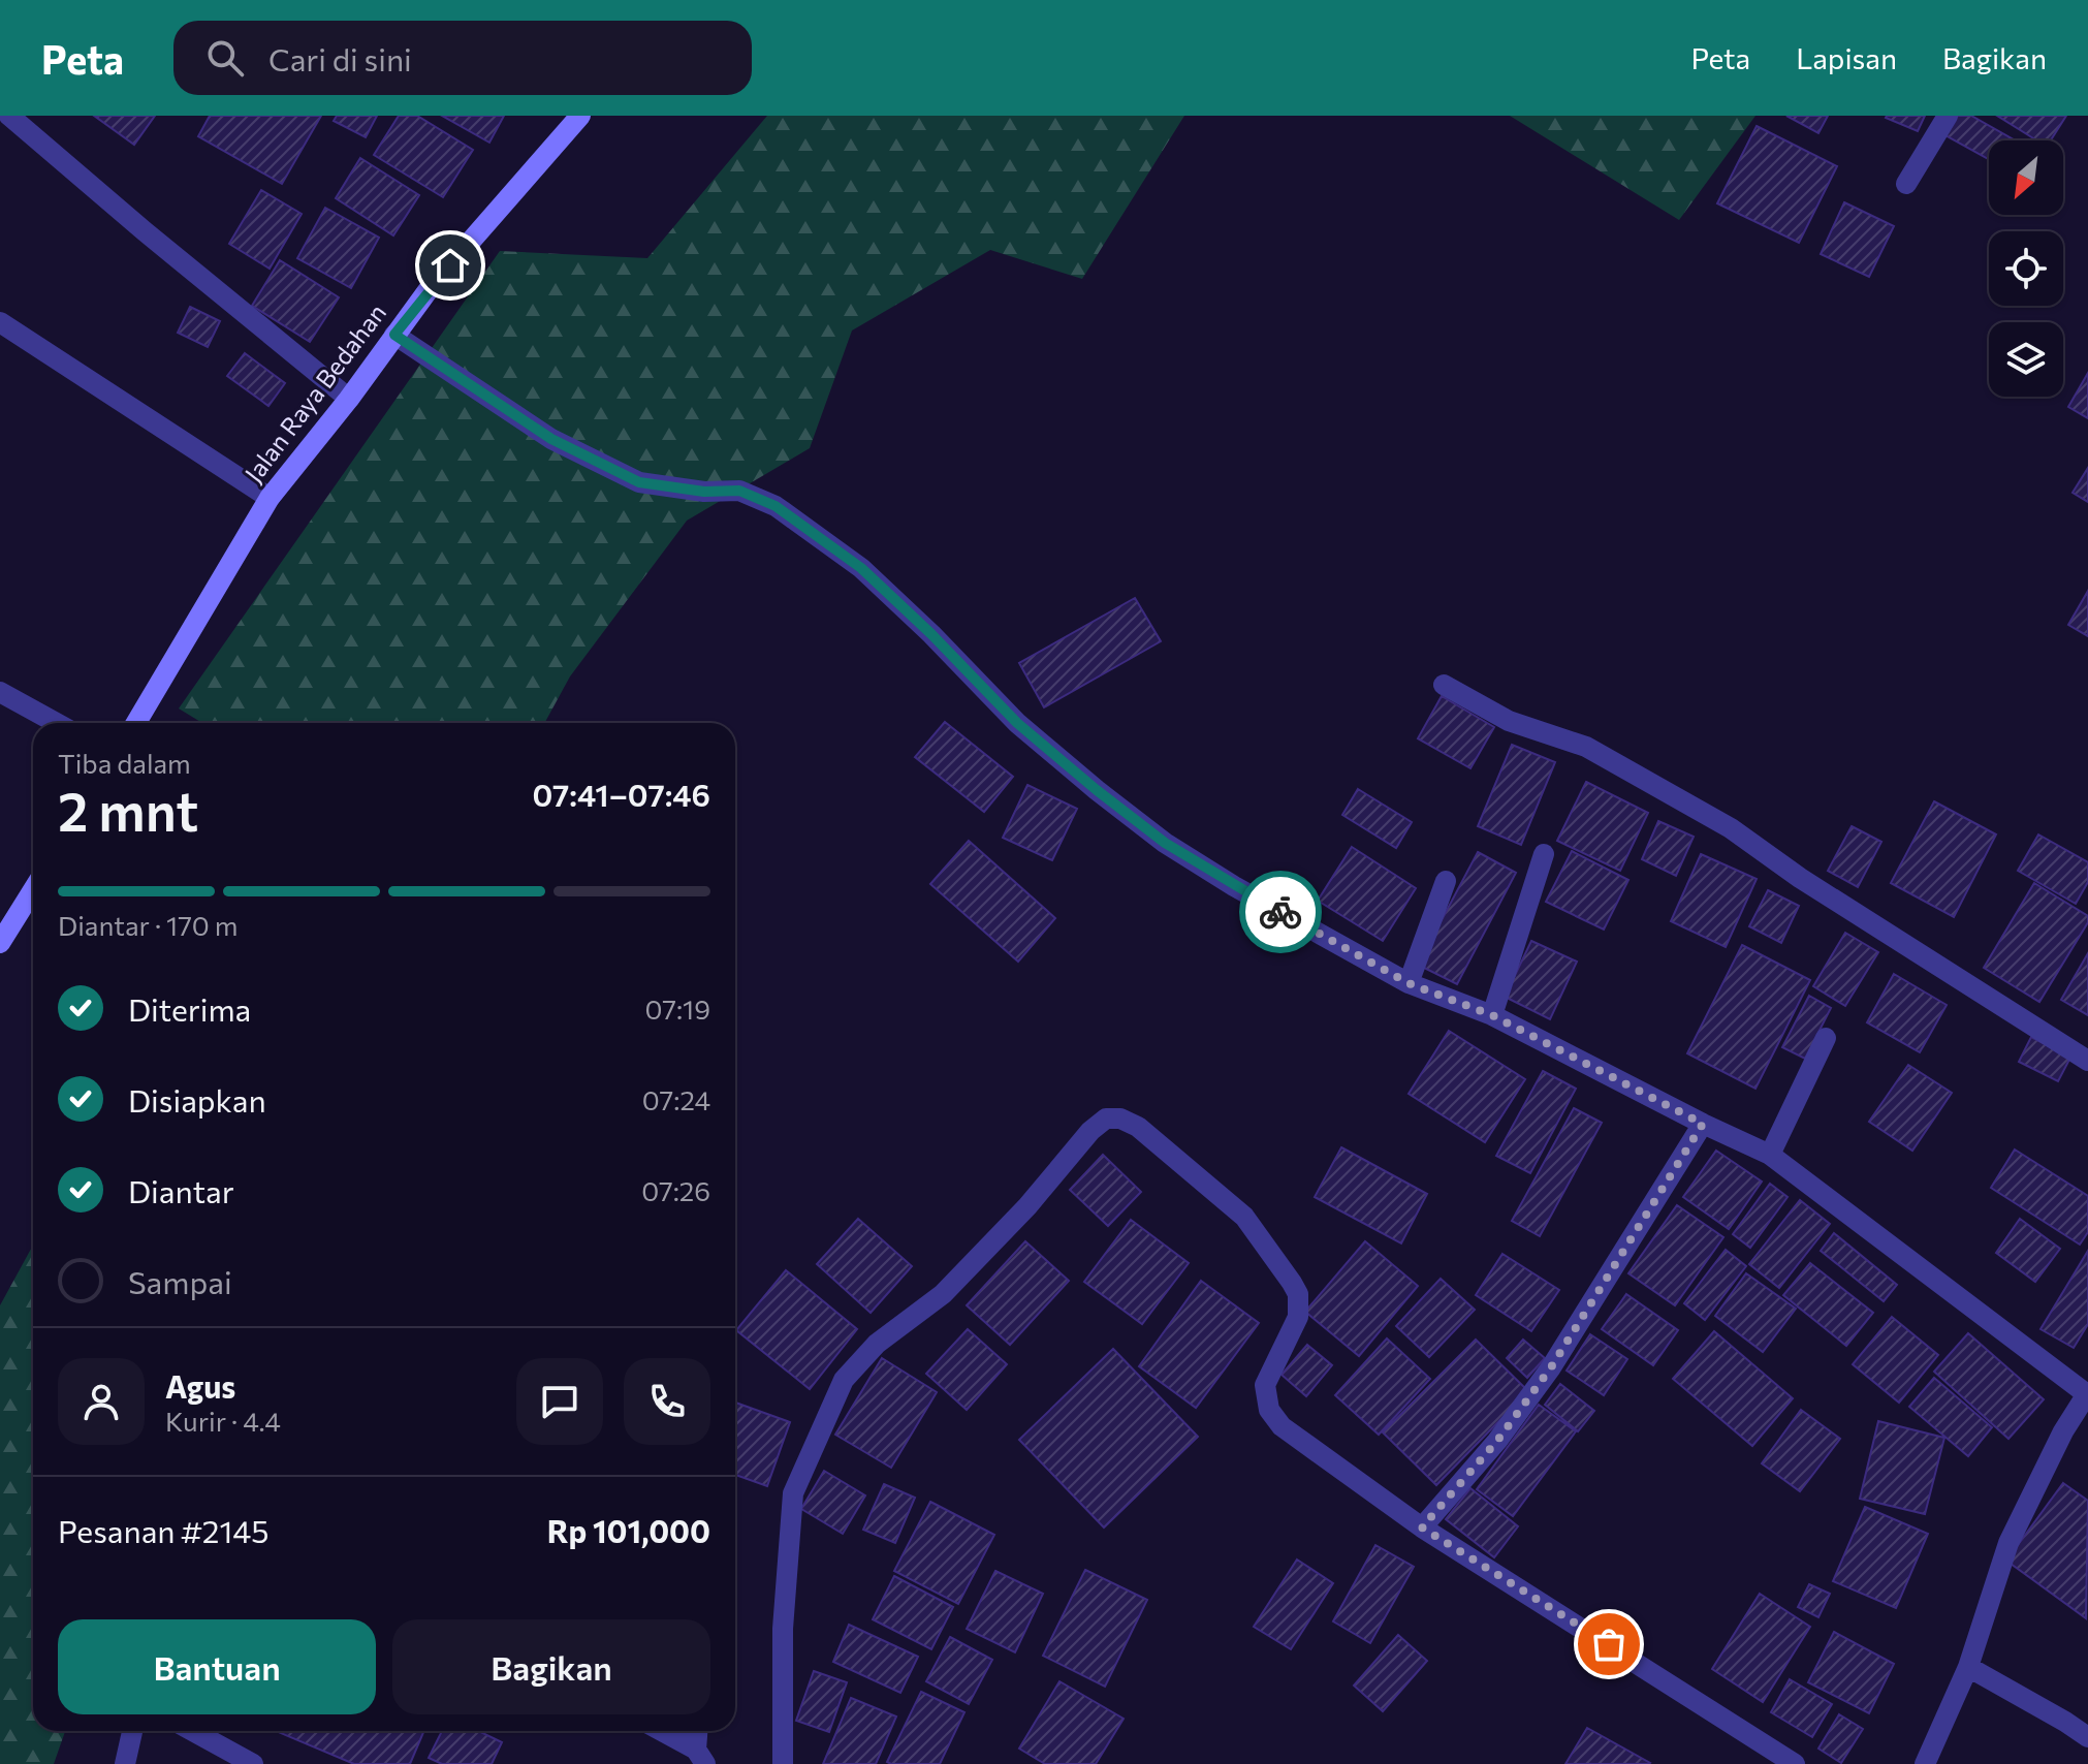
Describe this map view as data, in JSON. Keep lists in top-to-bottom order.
{
  "streets": {
    "street": ["Jalan Raya Bedahan"]
  },
  "north": "bottom left",
  "page": {
    "header": "Peta",
    "search": "Cari di sini",
    "nav": ["Peta", "Lapisan", "Bagikan"],
    "heading": ["2 mnt", "Tiba dalam", "07:41–07:46"],
    "panel": [
      "Agus",
      "Kurir · 4.4",
      "Pesanan #2145",
      "Rp 101,000"
    ],
    "bar": "Diantar · 170 m",
    "list": [
      ["Diterima", "07:19"],
      ["Disiapkan", "07:24"],
      ["Diantar", "07:26"],
      "Sampai"
    ],
    "buttons": ["Bantuan", "Bagikan"]
  }
}
